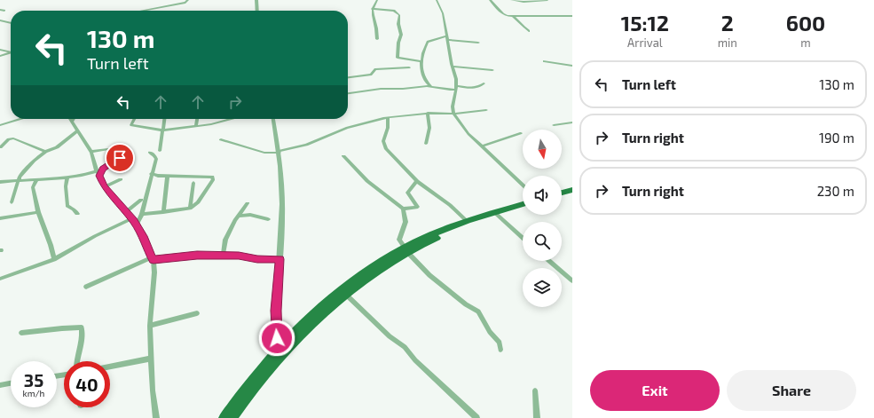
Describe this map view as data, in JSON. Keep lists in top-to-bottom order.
{
  "north": "bottom",
  "page": {
    "eta": [
      "15:12",
      "Arrival",
      "2",
      "min",
      "600",
      "m"
    ],
    "turn": ["130 m", "Turn left"],
    "list": [
      {
        "name": "Turn left",
        "value": "130 m"
      },
      {
        "name": "Turn right",
        "value": "190 m"
      },
      {
        "name": "Turn right",
        "value": "230 m"
      }
    ],
    "speed": "35 km/h",
    "limit": "40",
    "buttons": ["Exit", "Share"]
  }
}
